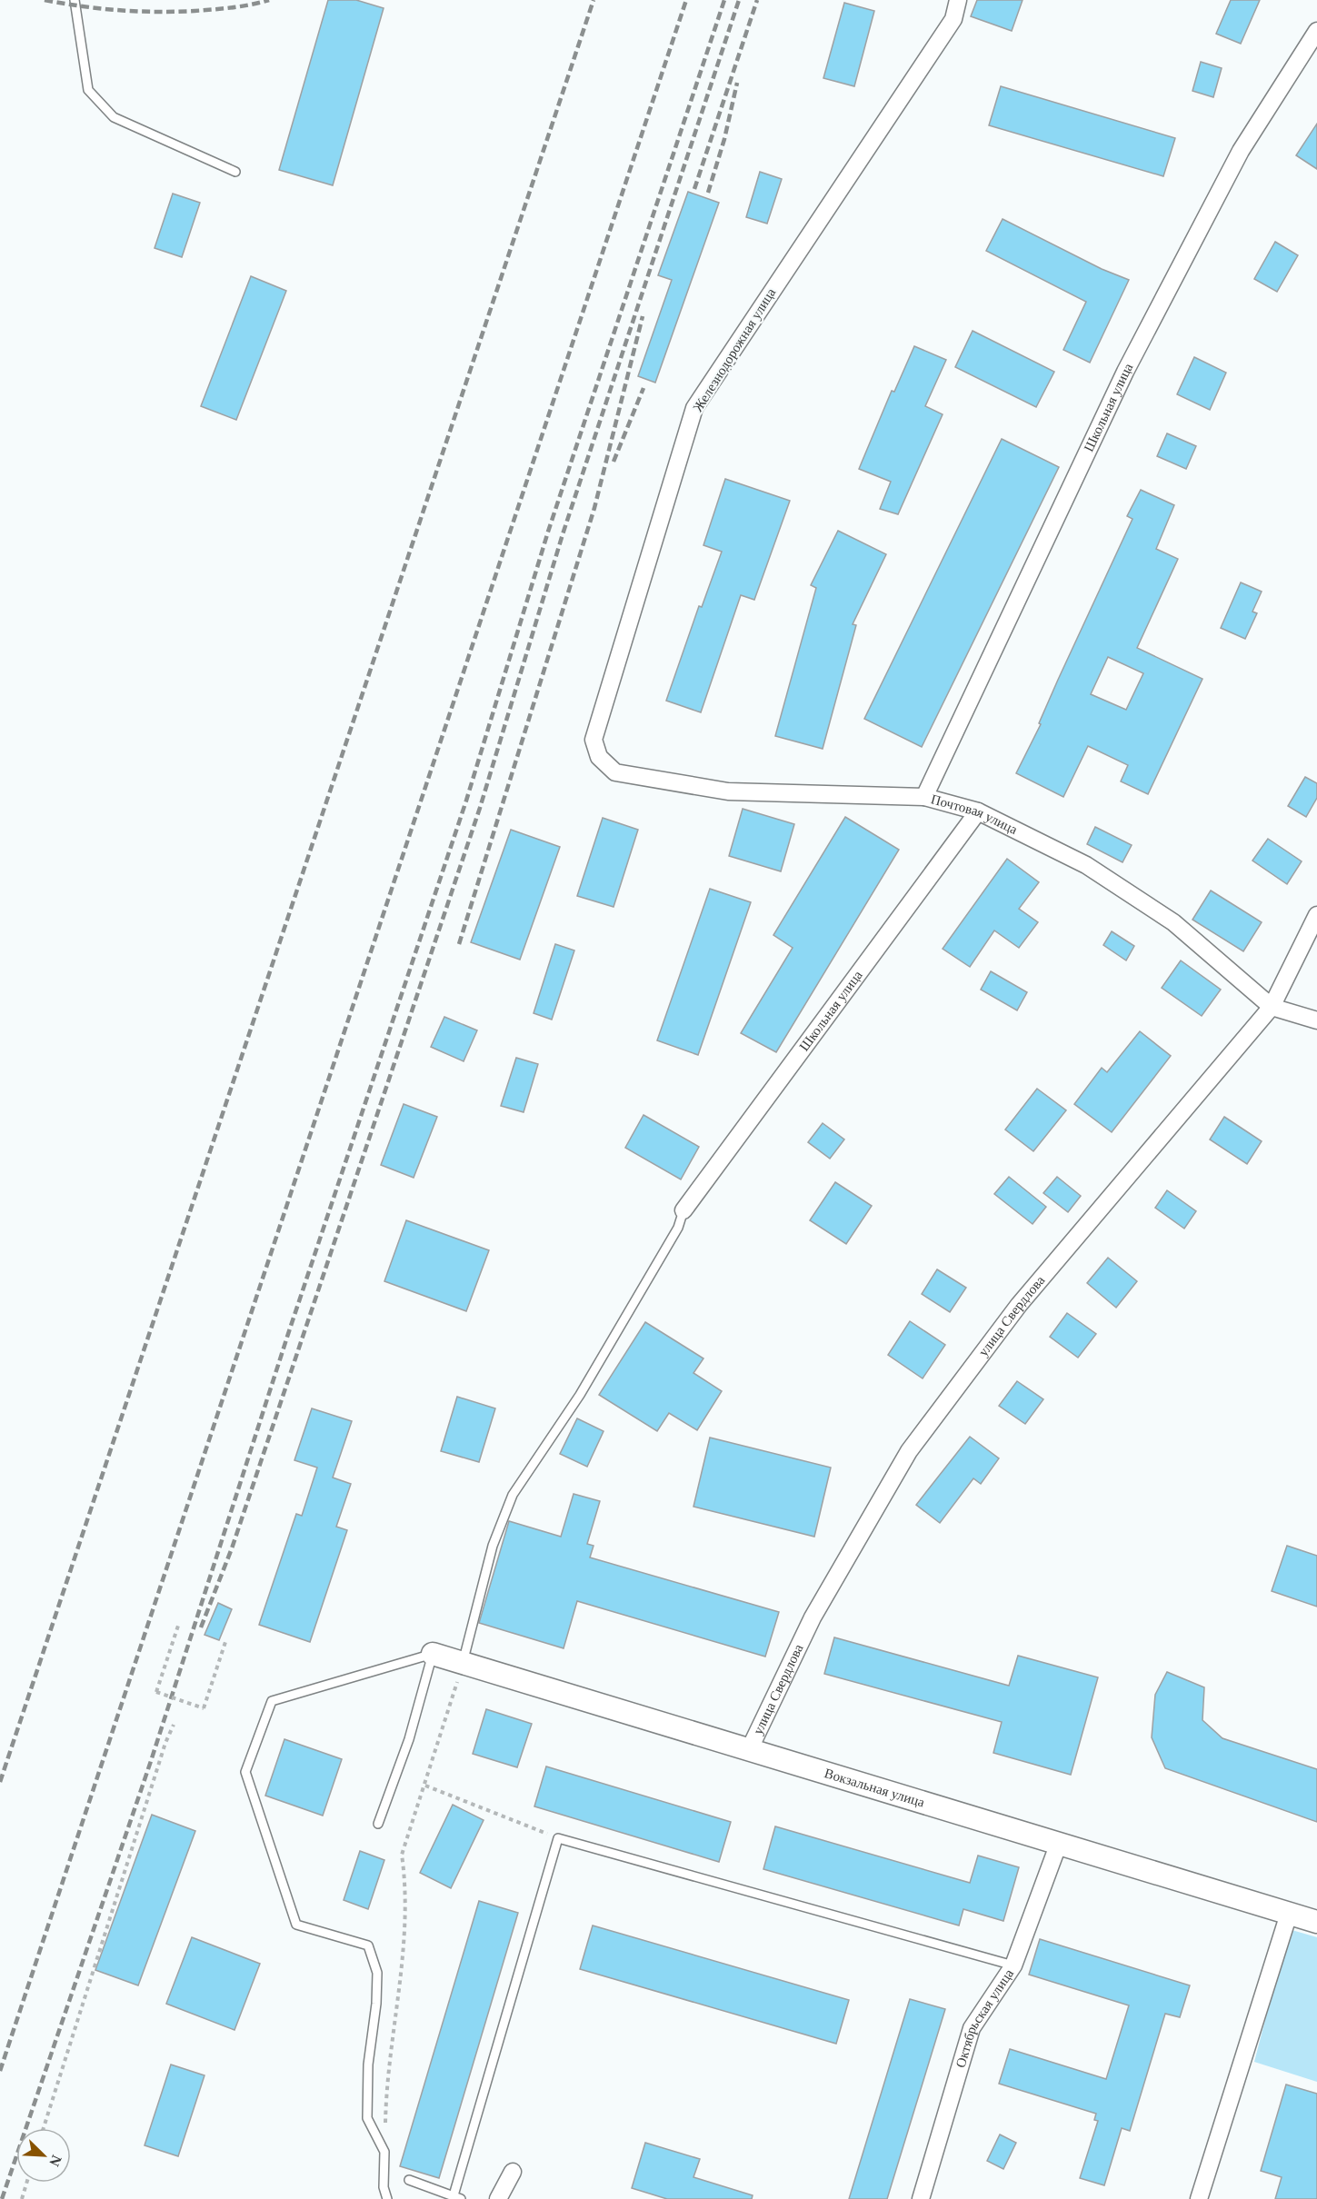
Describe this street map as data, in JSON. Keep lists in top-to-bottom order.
{
  "streets": {
    "street": [
      "Железнодорожная улица",
      "Школьная улица",
      "Почтовая улица",
      "улица Свердлова",
      "Вокзальная улица",
      "Октябрьская улица"
    ]
  },
  "crossings": [
    ["Железнодорожная улица", "Почтовая улица"],
    ["Школьная улица", "Почтовая улица"],
    ["Почтовая улица", "улица Свердлова"],
    ["улица Свердлова", "Вокзальная улица"],
    ["Вокзальная улица", "Октябрьская улица"]
  ],
  "north": "bottom right"
}
